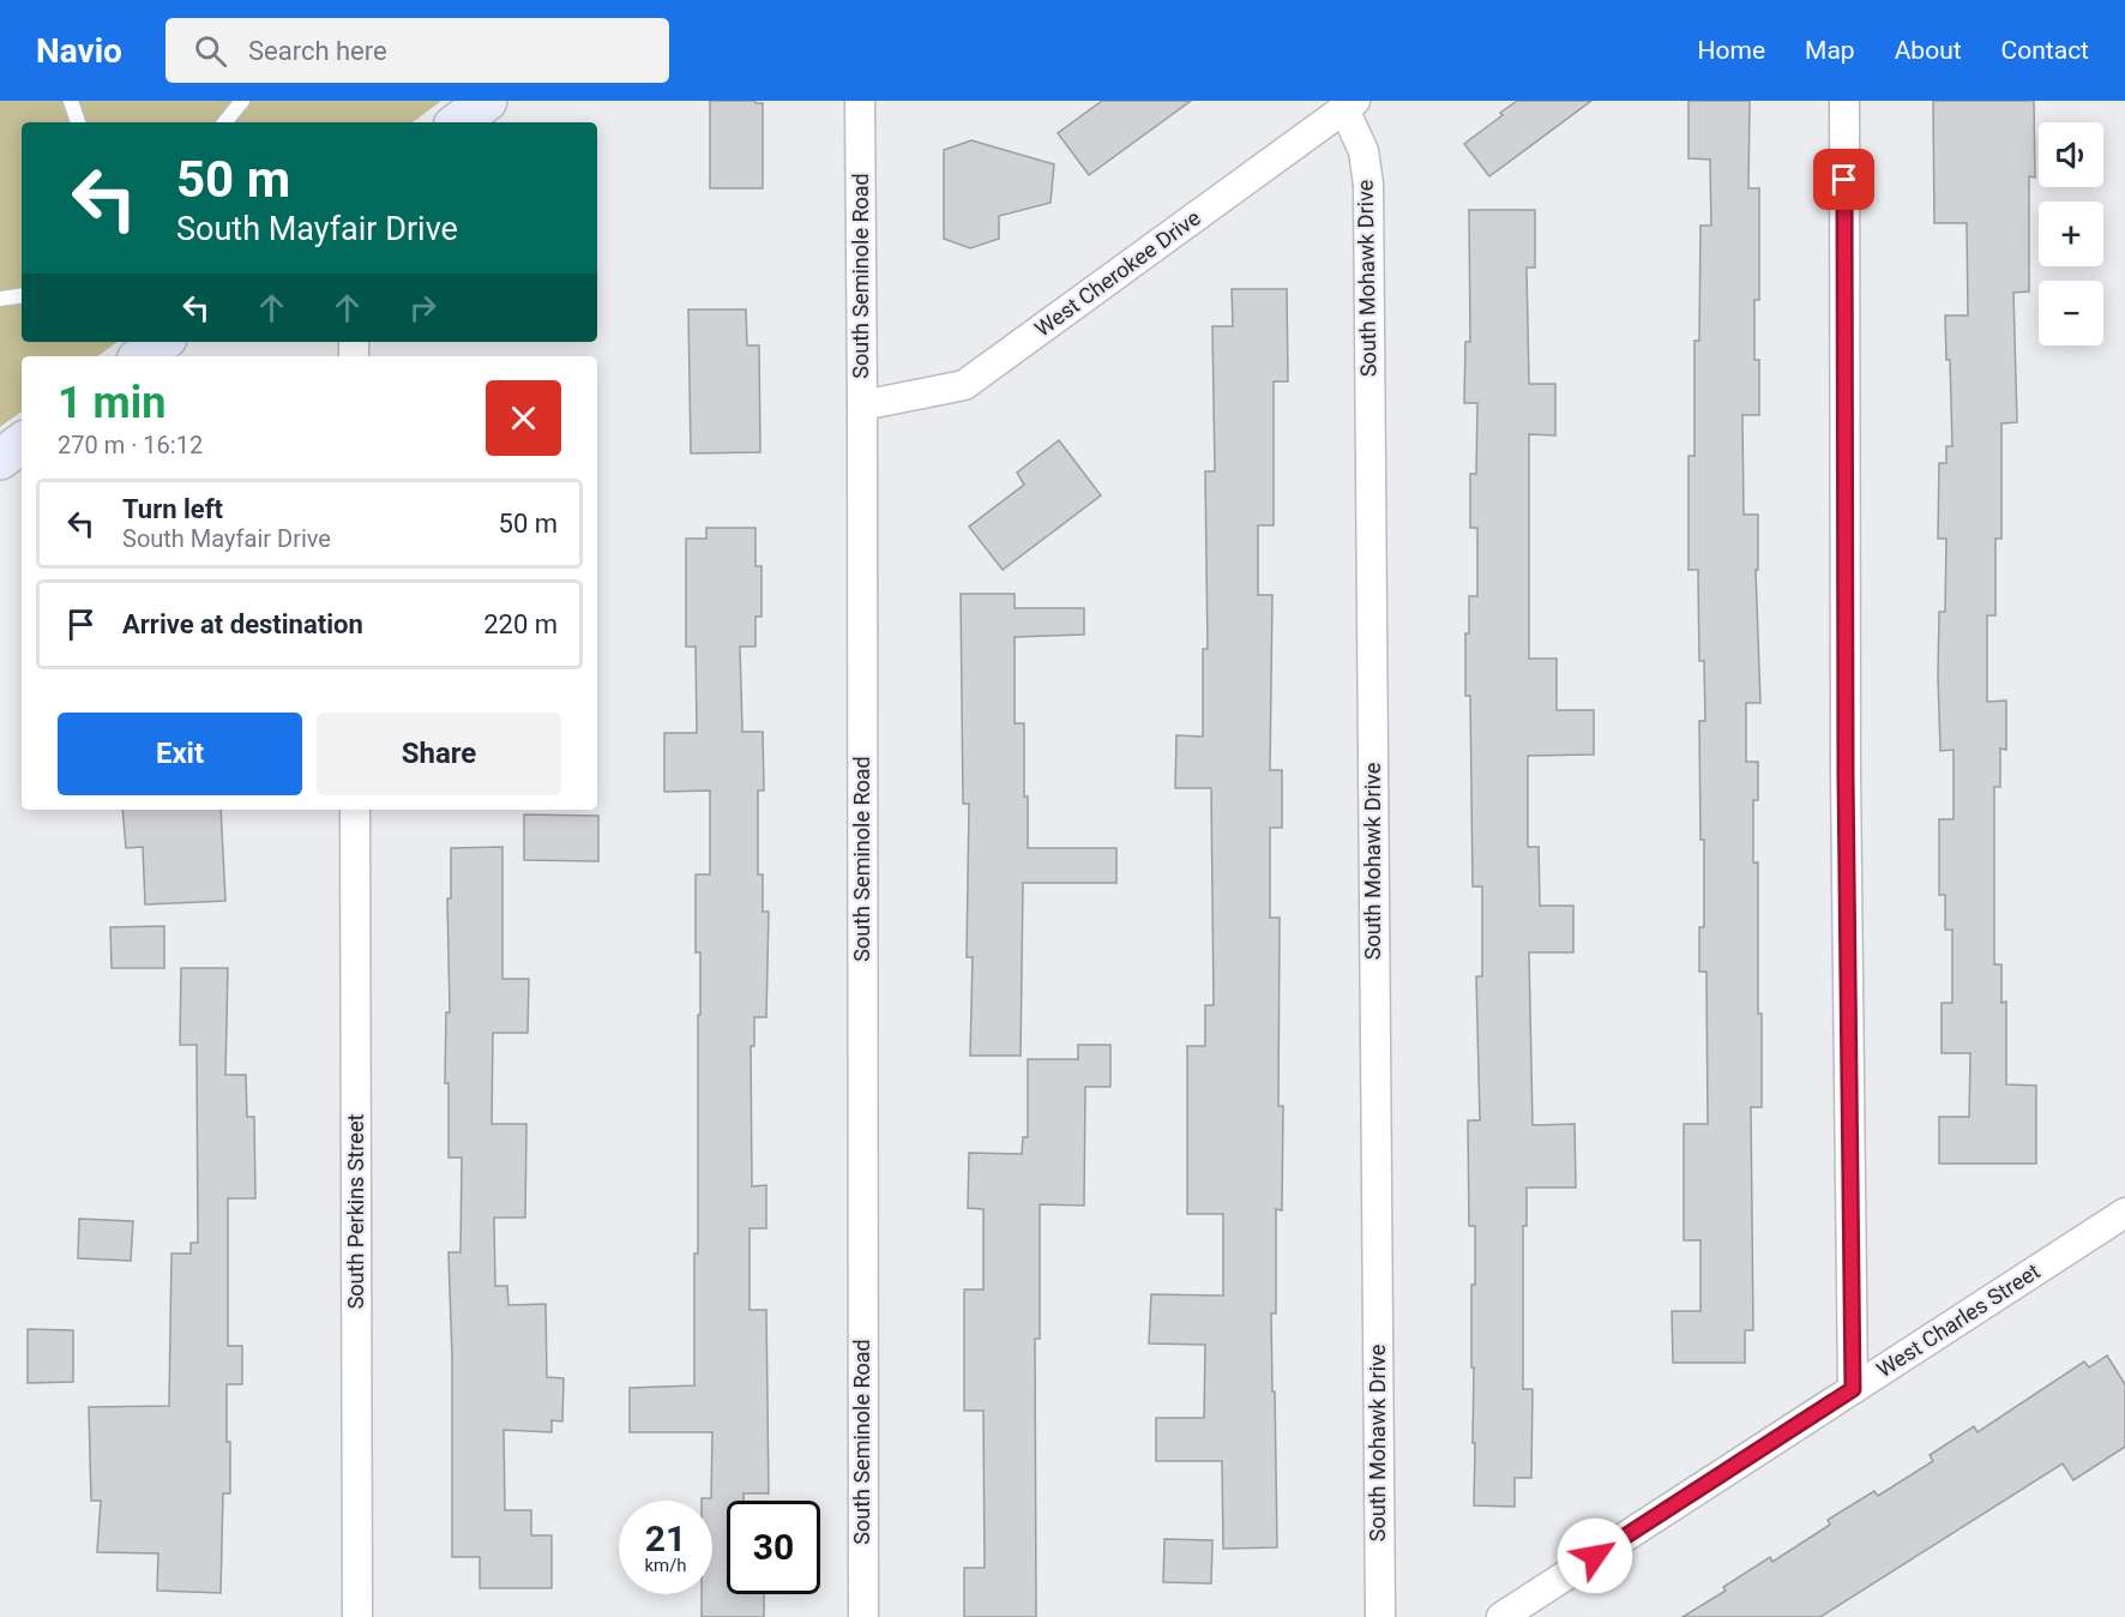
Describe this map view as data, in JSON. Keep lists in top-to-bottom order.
{
  "streets": {
    "street": [
      "West Cherokee Drive",
      "South Seminole Road",
      "South Mohawk Drive",
      "South Perkins Street",
      "West Charles Street"
    ]
  },
  "crossings": [
    ["West Cherokee Drive", "South Seminole Road"],
    ["West Cherokee Drive", "South Mohawk Drive"]
  ],
  "page": {
    "header": "Navio",
    "search": "Search here",
    "nav": [
      "Home",
      "Map",
      "About",
      "Contact"
    ],
    "map_buttons": ["+", "−"],
    "turn": ["50 m", "South Mayfair Drive"],
    "heading": ["1 min", "270 m · 16:12"],
    "list": [
      {
        "name": "Turn left",
        "note": "South Mayfair Drive",
        "value": "50 m"
      },
      {
        "name": "Arrive at destination",
        "value": "220 m"
      }
    ],
    "buttons": ["Exit", "Share"],
    "speed": "21 km/h",
    "limit": "30"
  }
}
